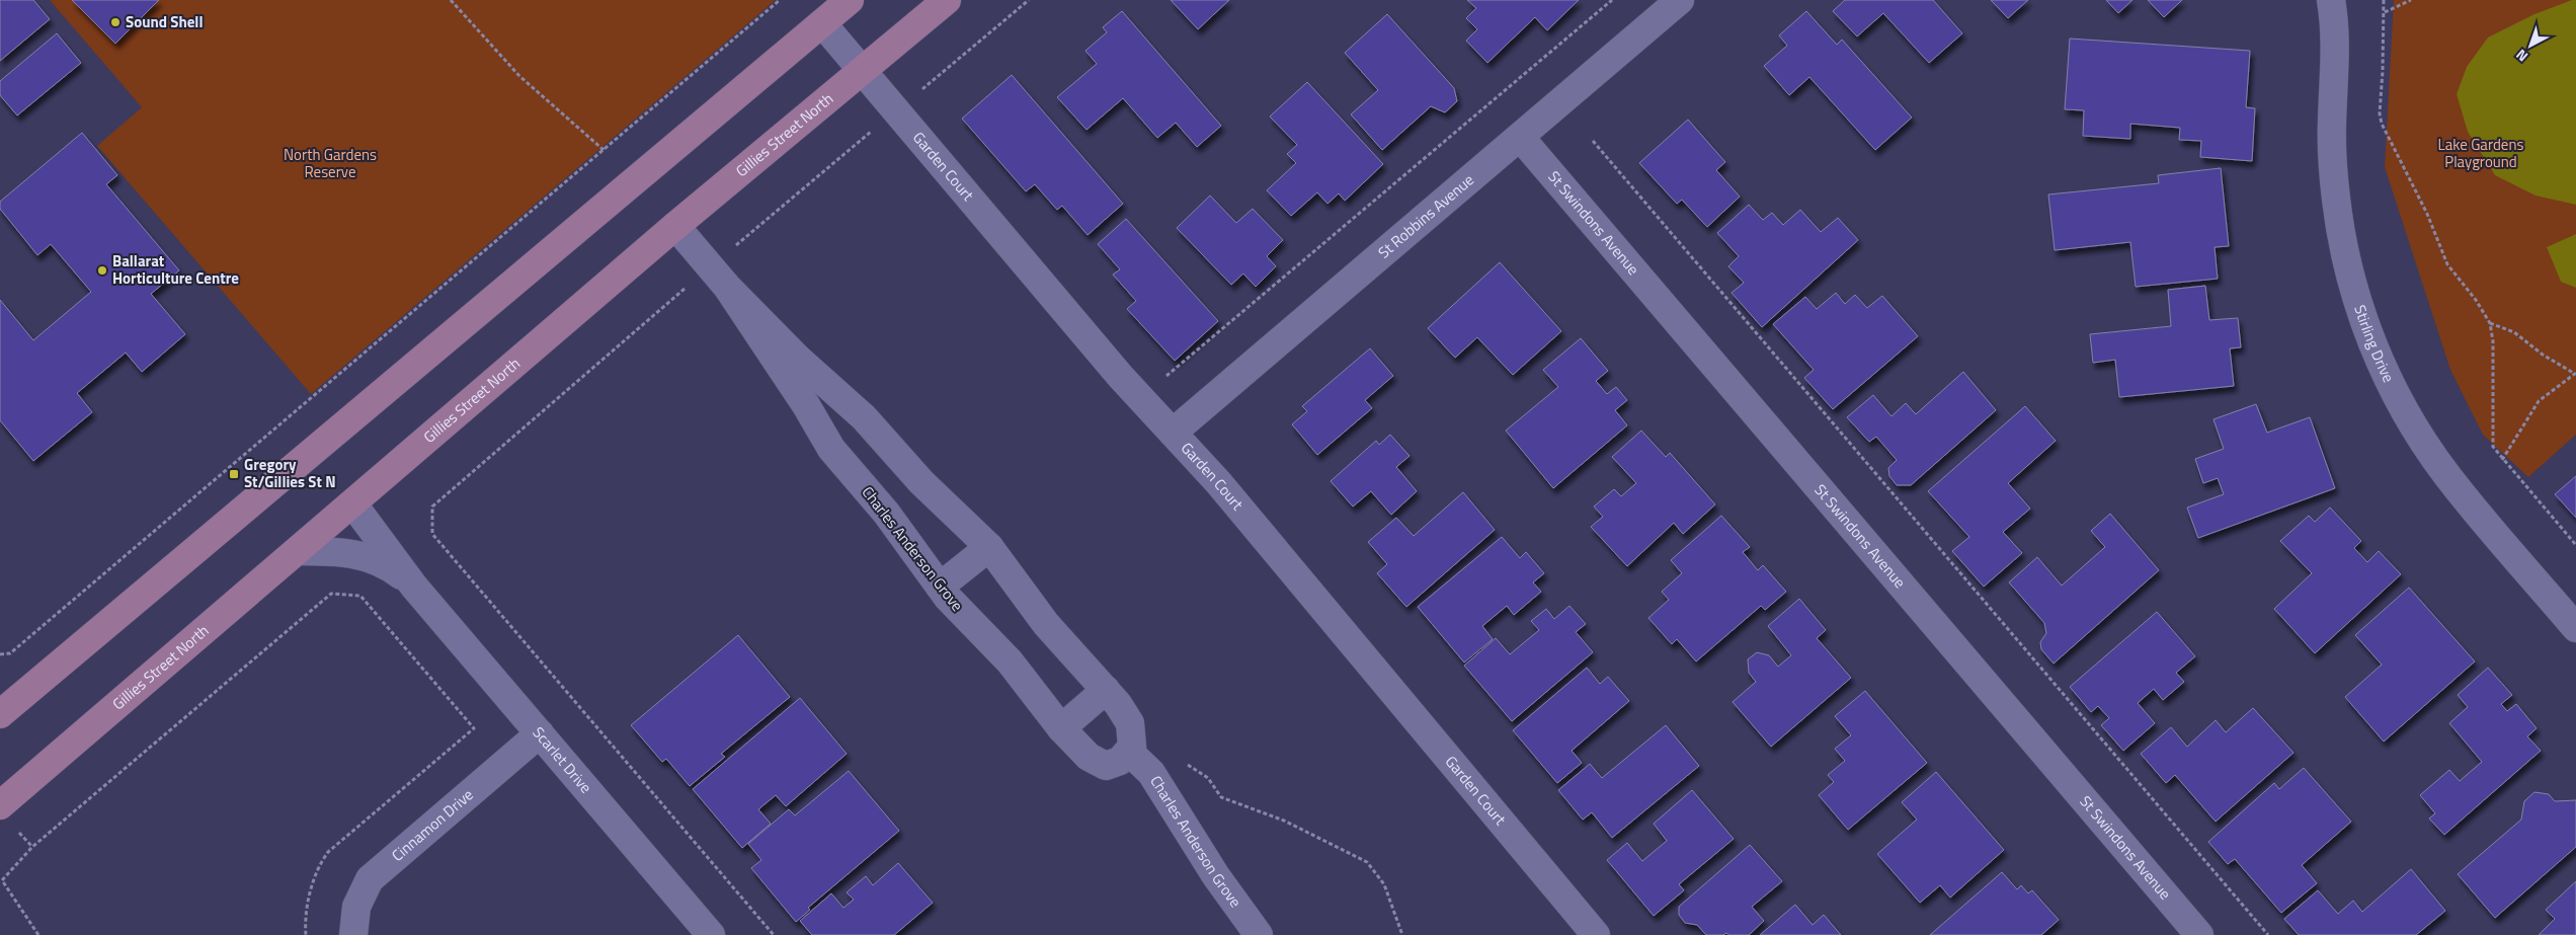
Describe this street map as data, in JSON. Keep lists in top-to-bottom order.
{
  "streets": {
    "main road": ["Gillies Street North"],
    "street": [
      "Garden Court",
      "St Robbins Avenue",
      "St Swindons Avenue",
      "Stirling Drive",
      "Charles Anderson Grove",
      "Scarlet Drive",
      "Cinnamon Drive"
    ]
  },
  "crossings": [
    ["Gillies Street North", "Garden Court"],
    ["Gillies Street North", "Charles Anderson Grove"],
    ["Gillies Street North", "Scarlet Drive"],
    ["Garden Court", "St Robbins Avenue"],
    ["St Robbins Avenue", "St Swindons Avenue"],
    ["Scarlet Drive", "Cinnamon Drive"]
  ],
  "parks": ["Lake Gardens Playground", "North Gardens Reserve"],
  "places": {
    "other": ["Sound Shell", "Ballarat Horticulture Centre"],
    "transit": ["Gregory St/Gillies St N"]
  },
  "north": "bottom left"
}
